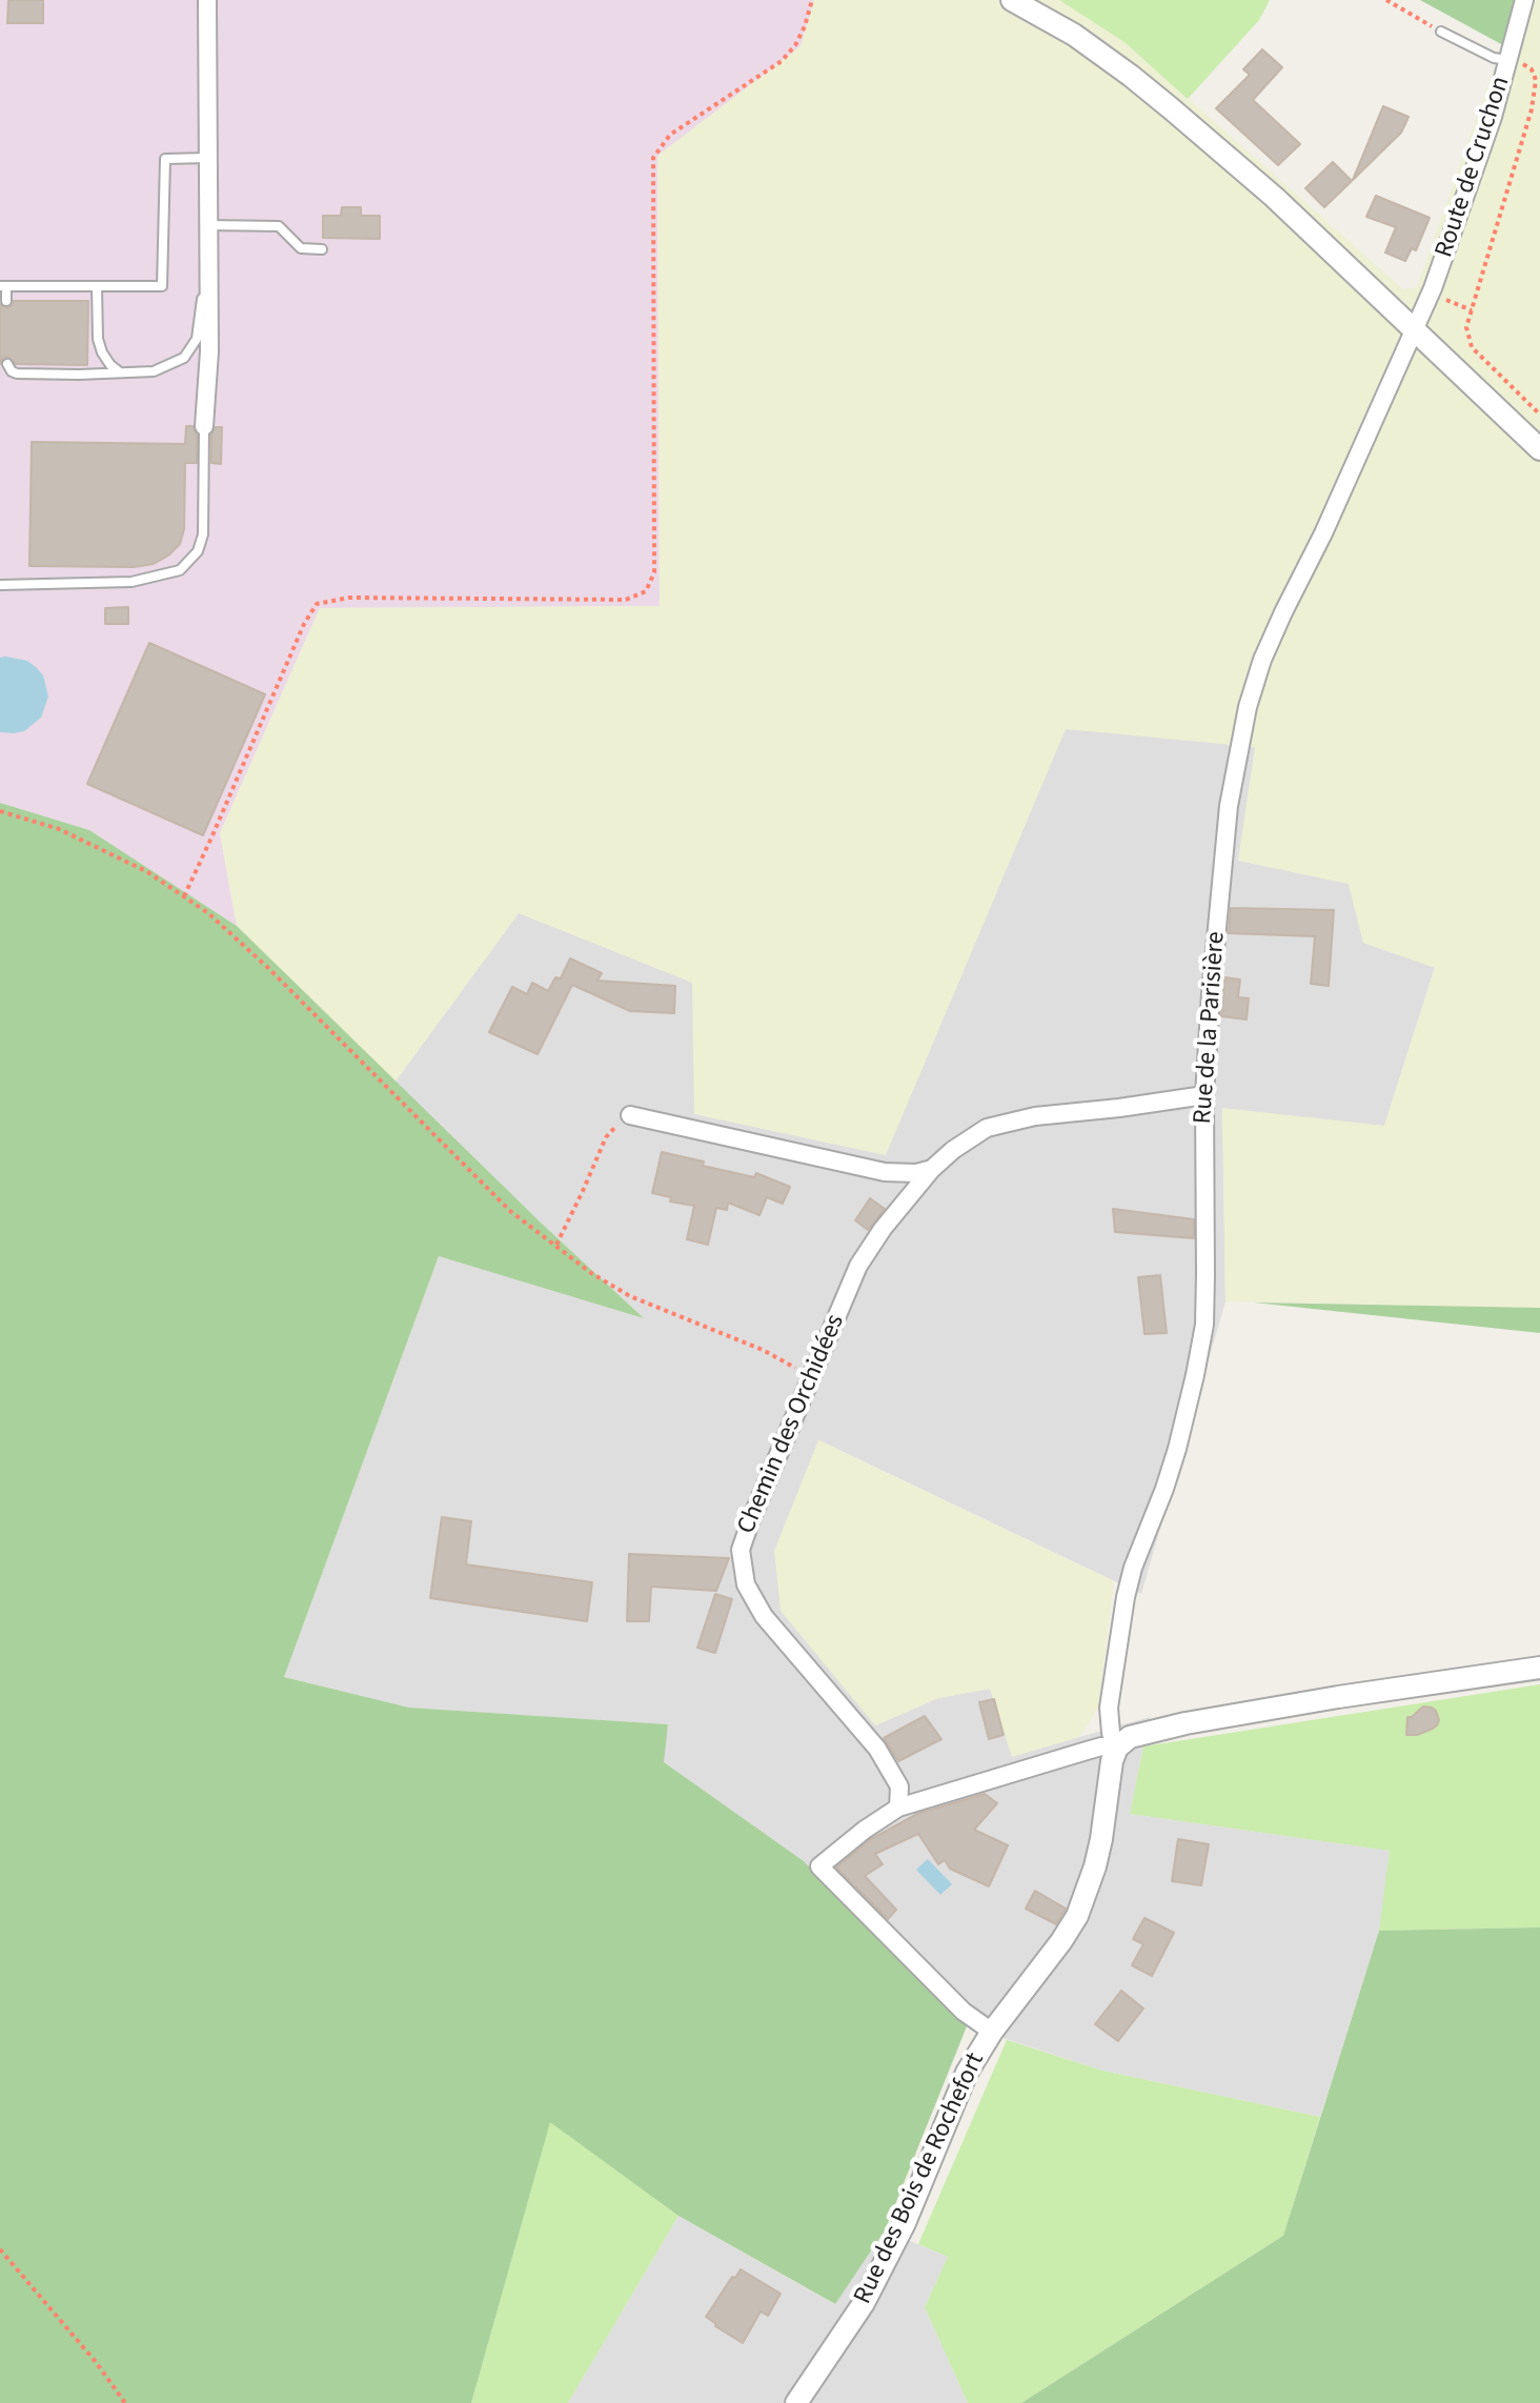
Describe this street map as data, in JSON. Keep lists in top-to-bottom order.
{
  "streets": {
    "street": [
      "Route de Cruchon",
      "Rue de la Parisière",
      "Chemin des Orchidées",
      "Rue des Bois de Rochefort"
    ]
  },
  "crossings": [
    ["Route de Cruchon", "Rue de la Parisière"],
    ["Rue de la Parisière", "Chemin des Orchidées"],
    ["Rue de la Parisière", "Rue des Bois de Rochefort"]
  ]
}
